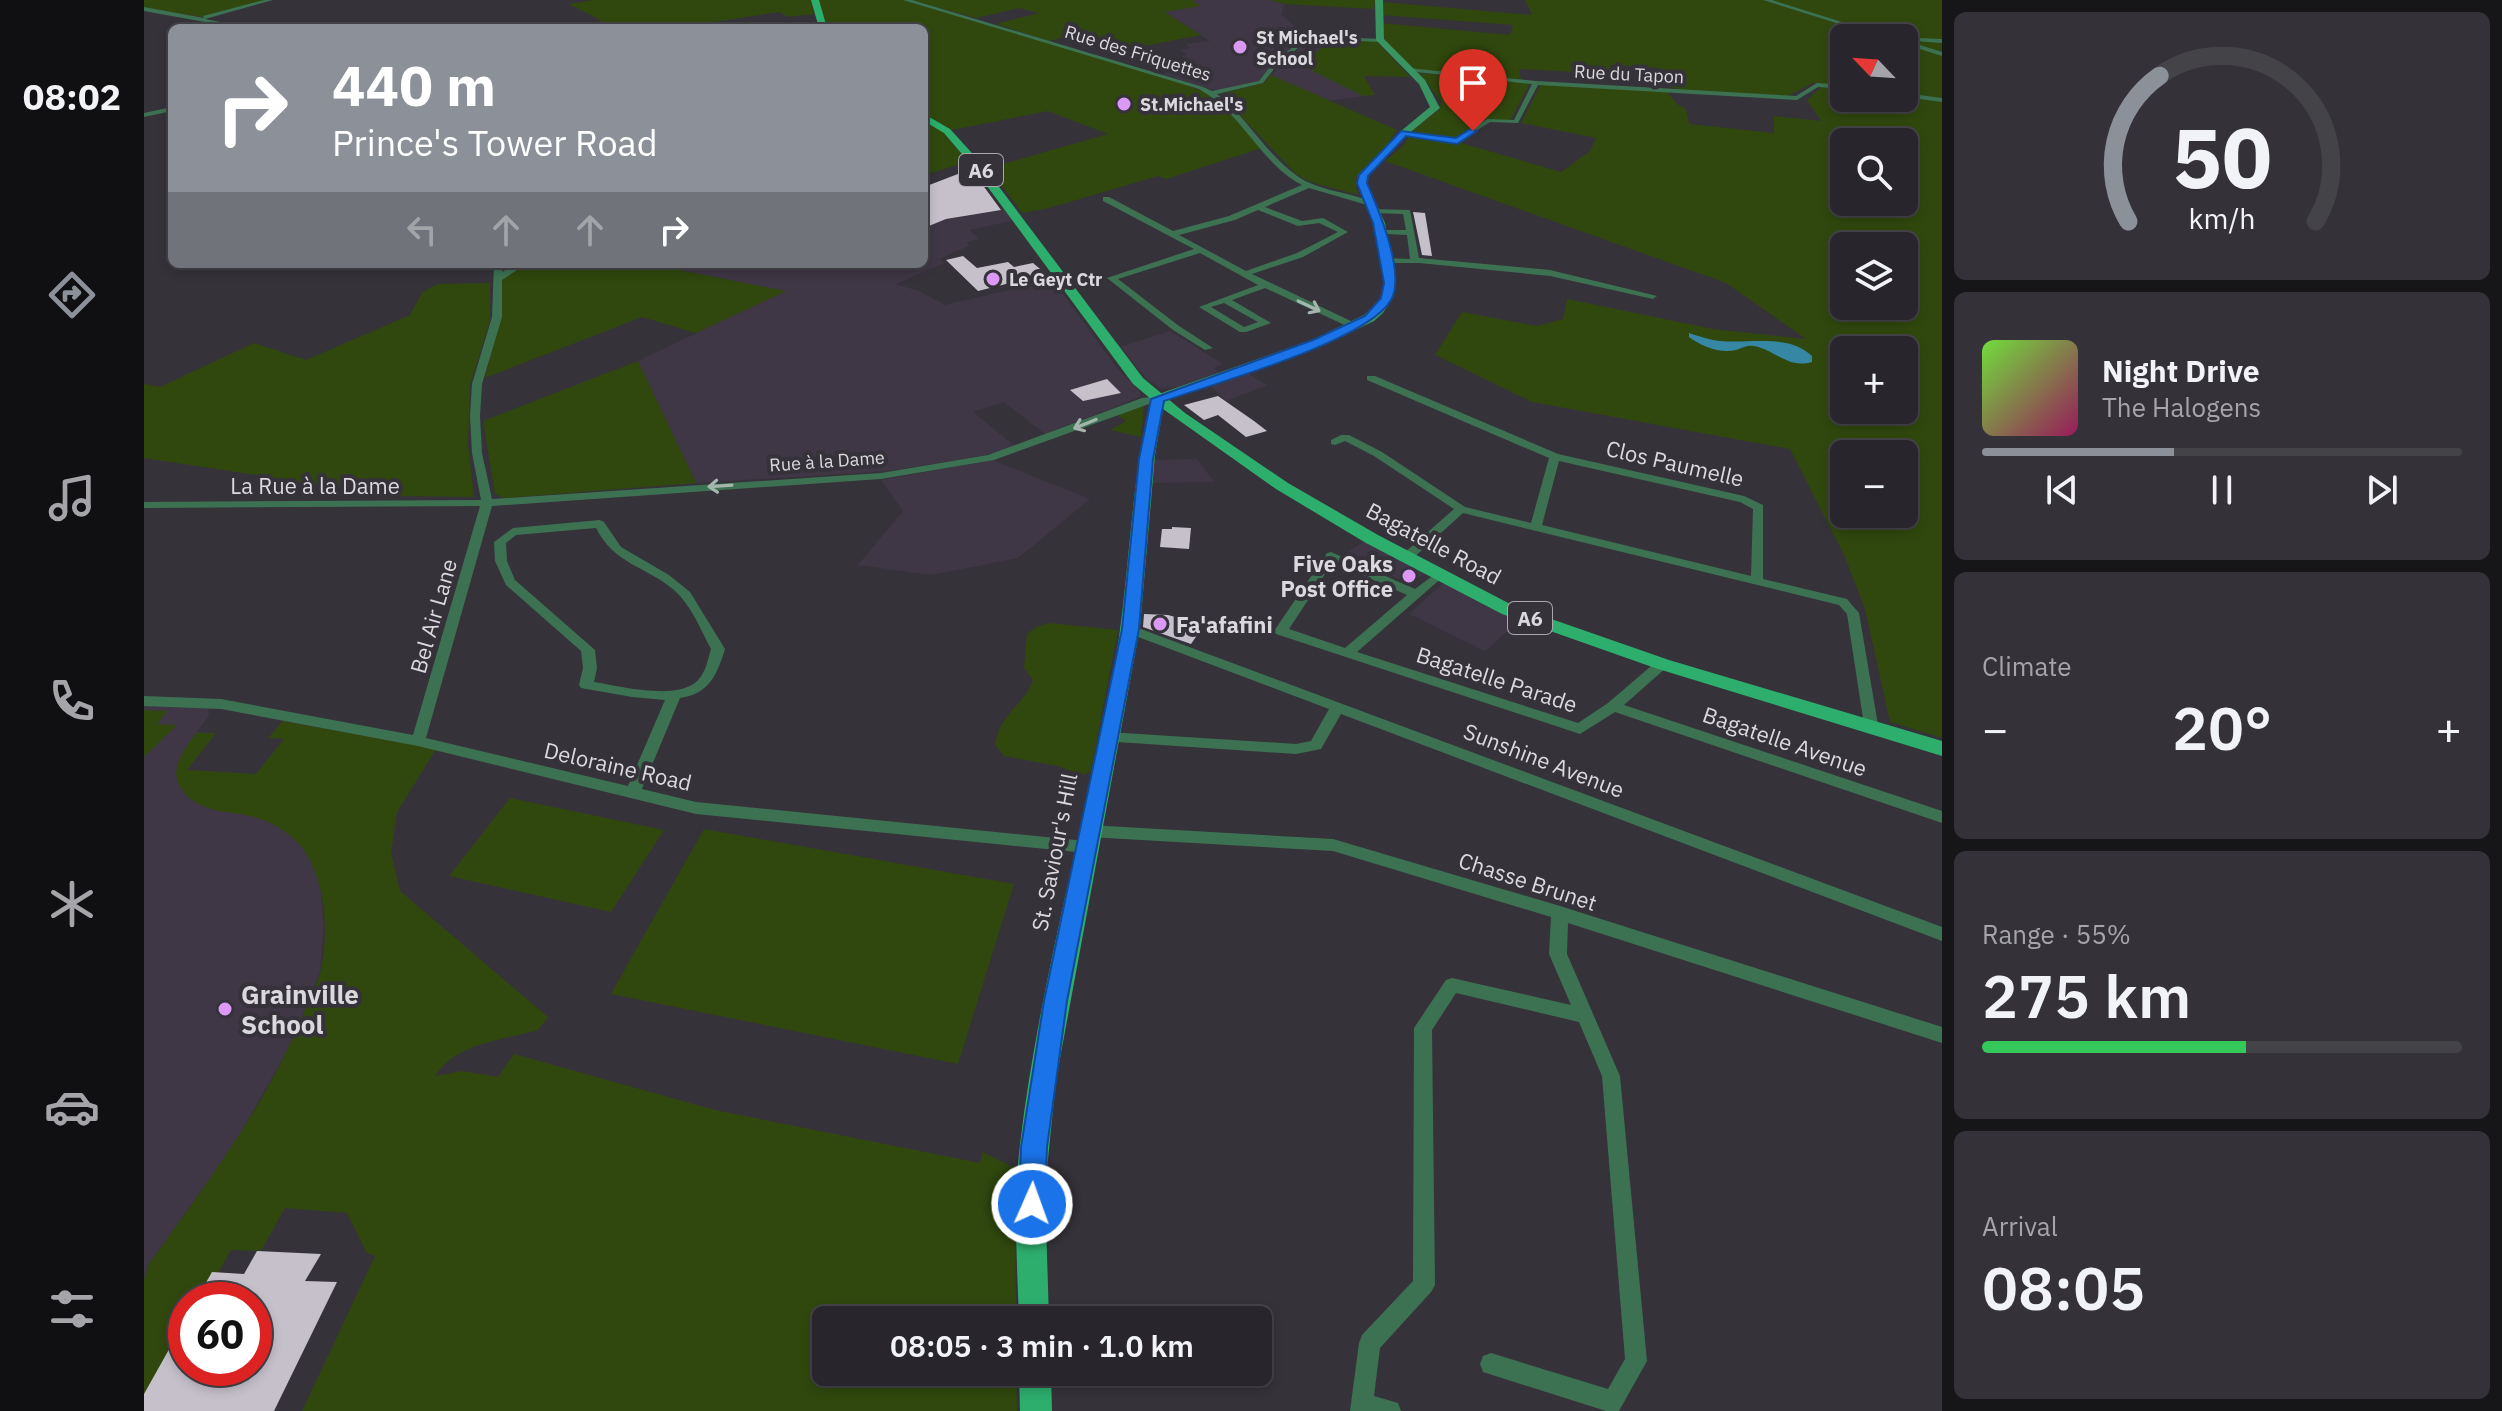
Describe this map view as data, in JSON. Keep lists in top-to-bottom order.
{
  "streets": {
    "main road": ["A6", "Bagatelle Road", "St. Saviour's Hill"],
    "street": [
      "Rue des Friquettes",
      "Rue du Tapon",
      "Rue à la Dame",
      "Clos Paumelle",
      "La Rue à la Dame",
      "Bel Air Lane",
      "Bagatelle Parade",
      "Bagatelle Avenue",
      "Sunshine Avenue",
      "Deloraine Road",
      "Chasse Brunet"
    ]
  },
  "crossings": [
    ["A6", "Rue à la Dame"],
    ["A6", "Bagatelle Road"],
    ["A6", "St. Saviour's Hill"],
    ["Rue à la Dame", "La Rue à la Dame"],
    ["Rue à la Dame", "Bagatelle Road"],
    ["Rue à la Dame", "Bel Air Lane"],
    ["Rue à la Dame", "St. Saviour's Hill"],
    ["La Rue à la Dame", "Bel Air Lane"],
    ["Bagatelle Road", "Bagatelle Parade"],
    ["Bagatelle Road", "St. Saviour's Hill"],
    ["Bel Air Lane", "Deloraine Road"],
    ["Bagatelle Parade", "Bagatelle Avenue"],
    ["Sunshine Avenue", "St. Saviour's Hill"],
    ["Deloraine Road", "St. Saviour's Hill"],
    ["Deloraine Road", "Chasse Brunet"],
    ["St. Saviour's Hill", "Chasse Brunet"]
  ],
  "one_way": ["Rue à la Dame"],
  "places": [
    "St Michael's School",
    "St.Michael's",
    "Le Geyt Ctr",
    "Five Oaks Post Office",
    "Fa'afafini",
    "Grainville School"
  ],
  "north": "top left",
  "page": {
    "tabs": "08:02",
    "map_buttons": ["+", "−"],
    "turn": ["440 m", "Prince's Tower Road"],
    "song": ["Night Drive", "The Halogens"],
    "tile": [
      "Climate",
      ["Range · 55%", "275 km"],
      ["Arrival", "08:05"]
    ],
    "heat": ["−", "20°", "+"],
    "limit": "60",
    "trip": "08:05 · 3 min · 1.0 km",
    "gauge": ["50", "km/h"]
  }
}
